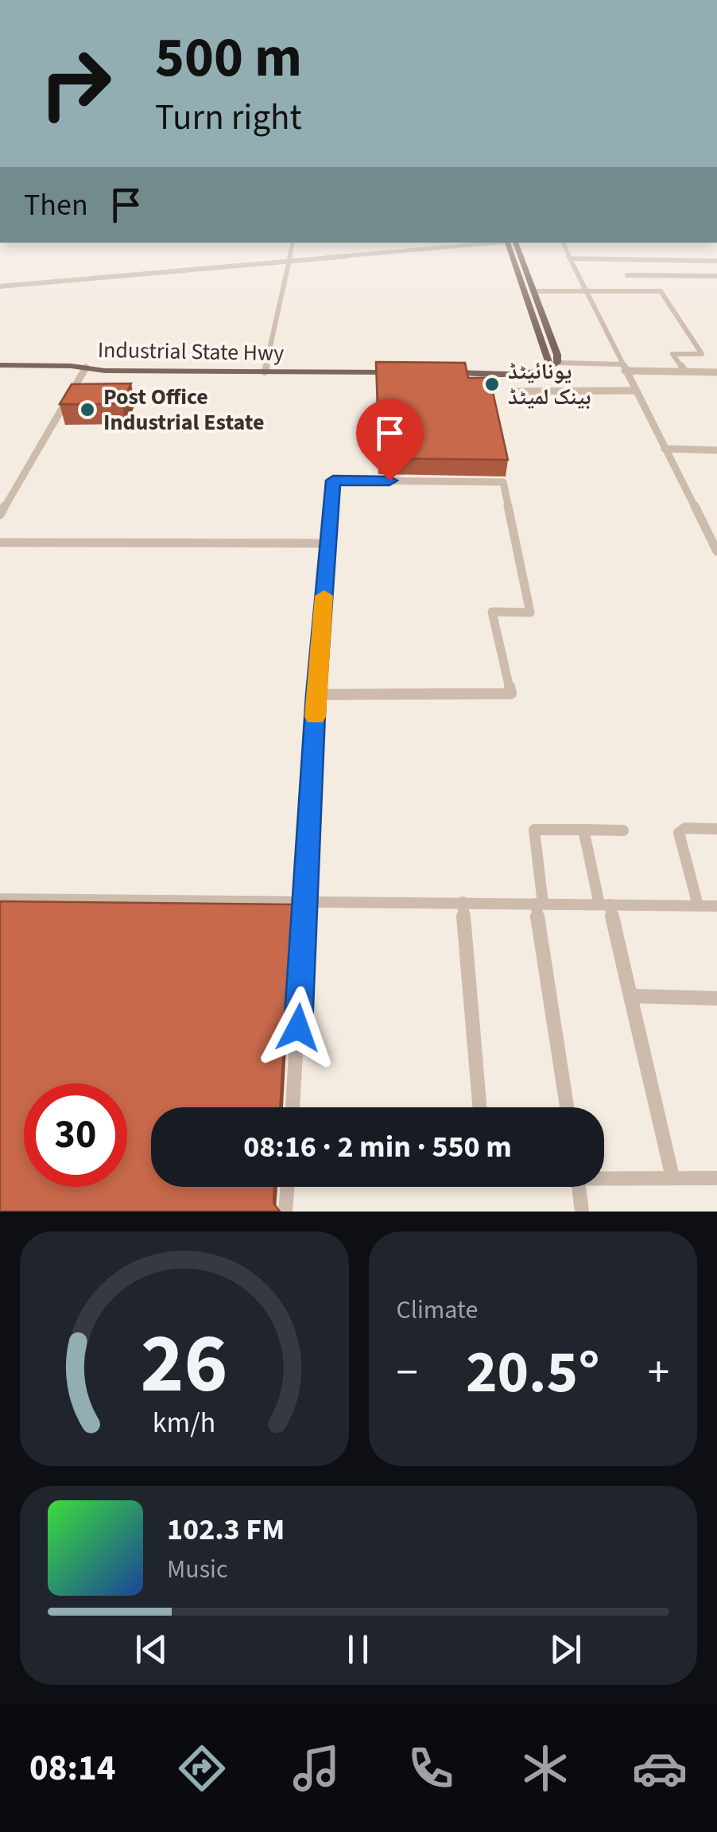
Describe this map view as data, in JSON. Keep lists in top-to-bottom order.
{
  "streets": {
    "main road": ["Industrial State Hwy"]
  },
  "places": ["یونائیٹڈ بینک لمیٹڈ", "Post Office Industrial Estate"],
  "page": {
    "turn": ["500 m", "Turn right"],
    "then": "Then",
    "limit": "30",
    "trip": "08:16 · 2 min · 550 m",
    "tile": "Climate",
    "heat": ["−", "20.5°", "+"],
    "song": ["102.3 FM", "Music"],
    "tabs": "08:14",
    "gauge": ["26", "km/h"]
  }
}
